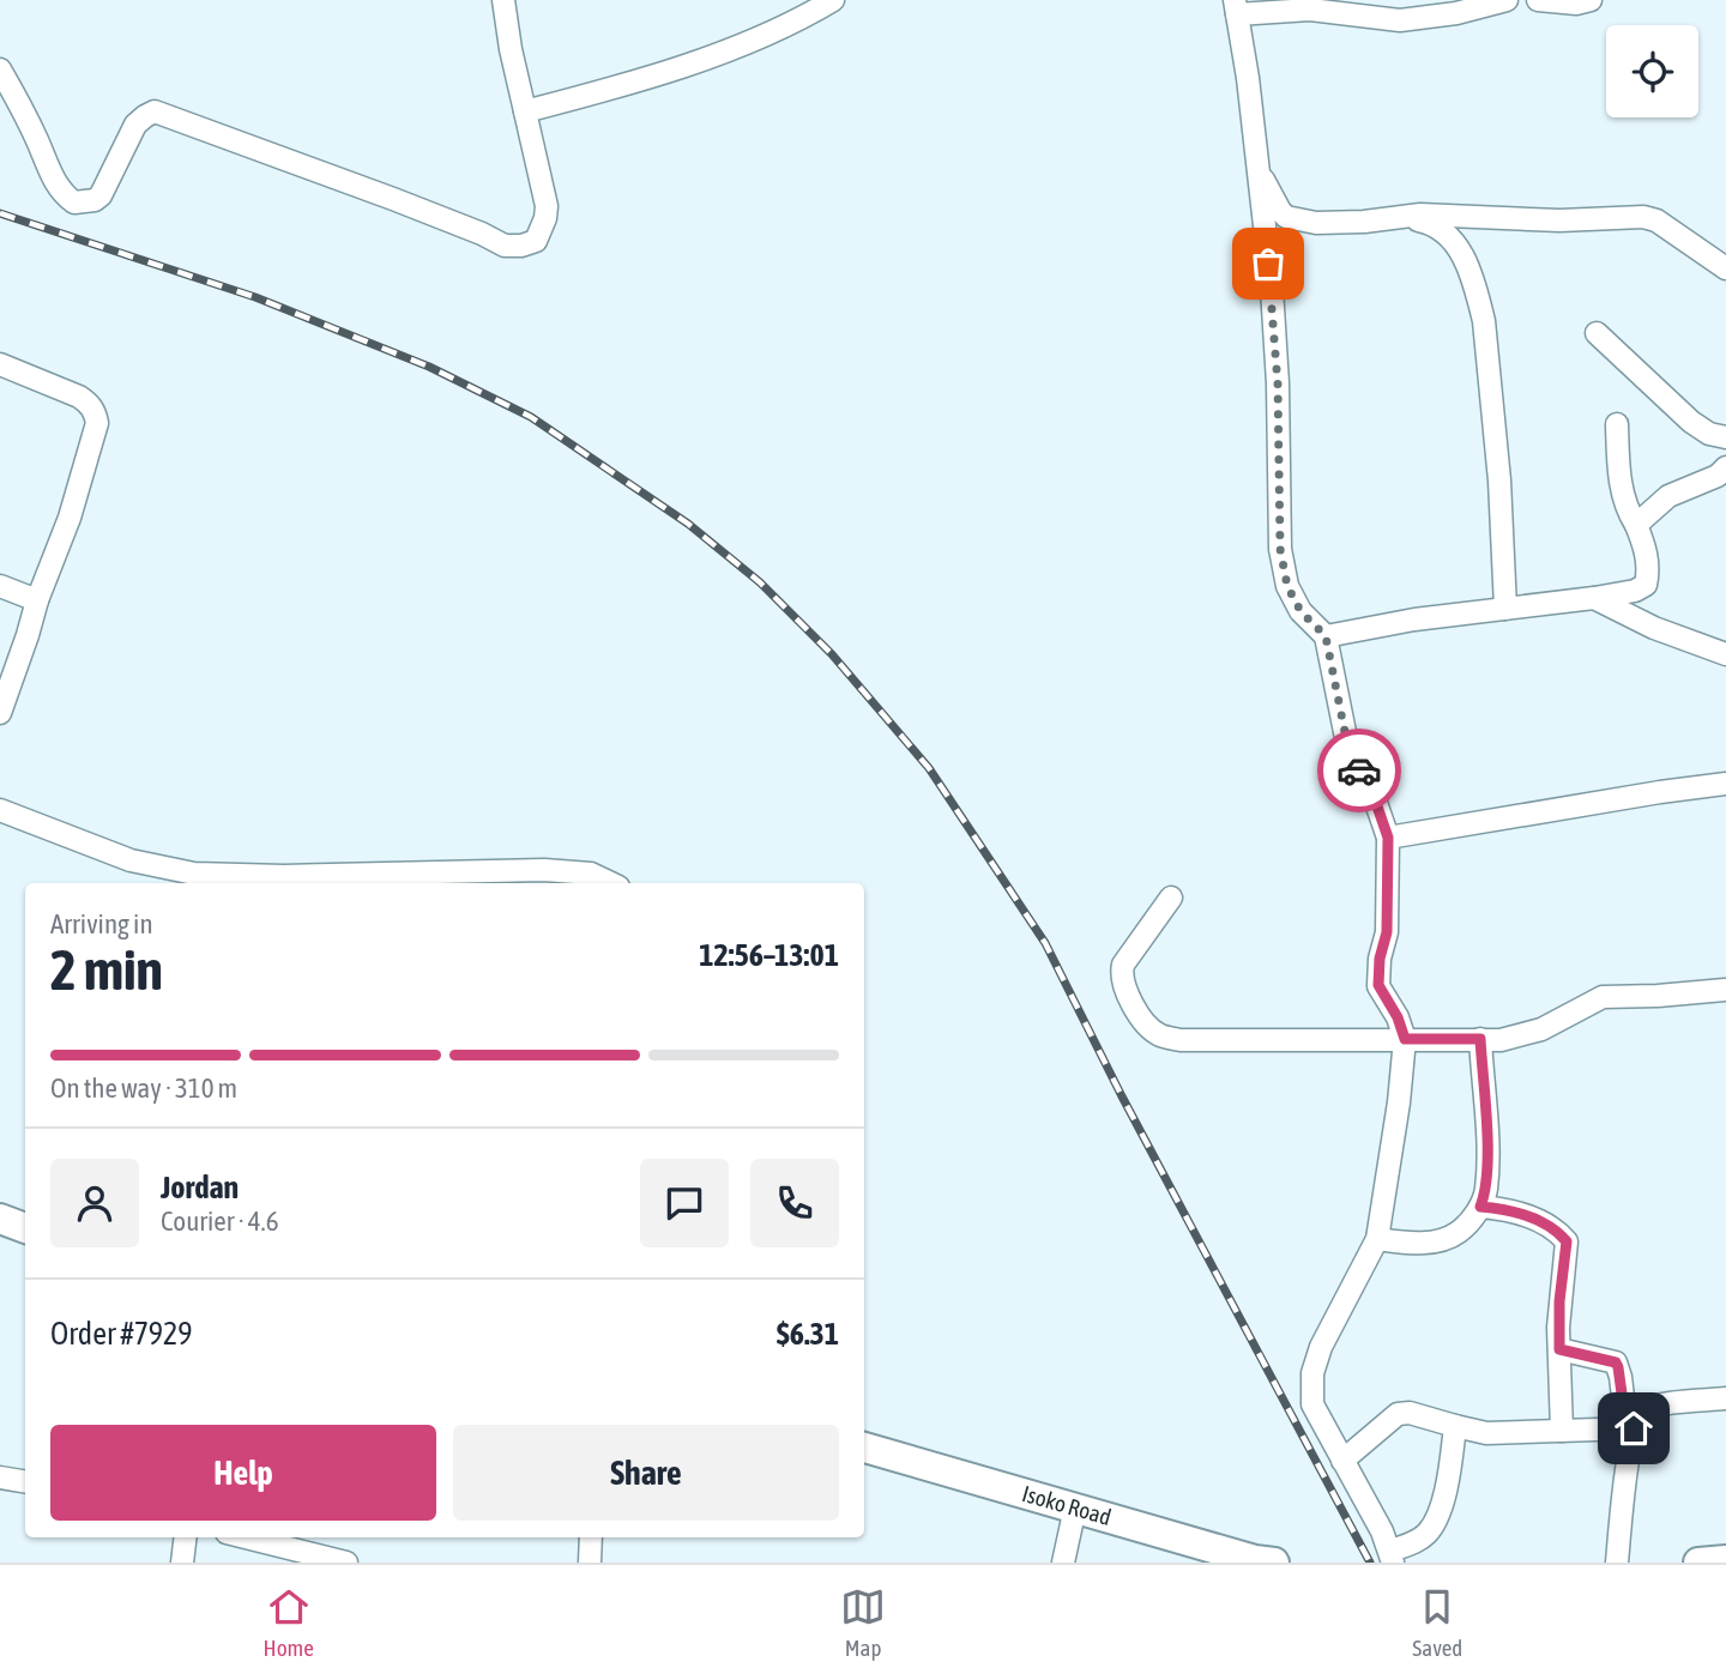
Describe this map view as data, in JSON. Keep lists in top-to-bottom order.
{
  "streets": {
    "street": ["Isoko Road"]
  },
  "page": {
    "heading": ["2 min", "Arriving in", "12:56–13:01"],
    "panel": [
      "Jordan",
      "Courier · 4.6",
      "Order #7929",
      "$6.31"
    ],
    "bar": "On the way · 310 m",
    "buttons": ["Help", "Share"],
    "tabs": ["Home", "Map", "Saved"]
  }
}
